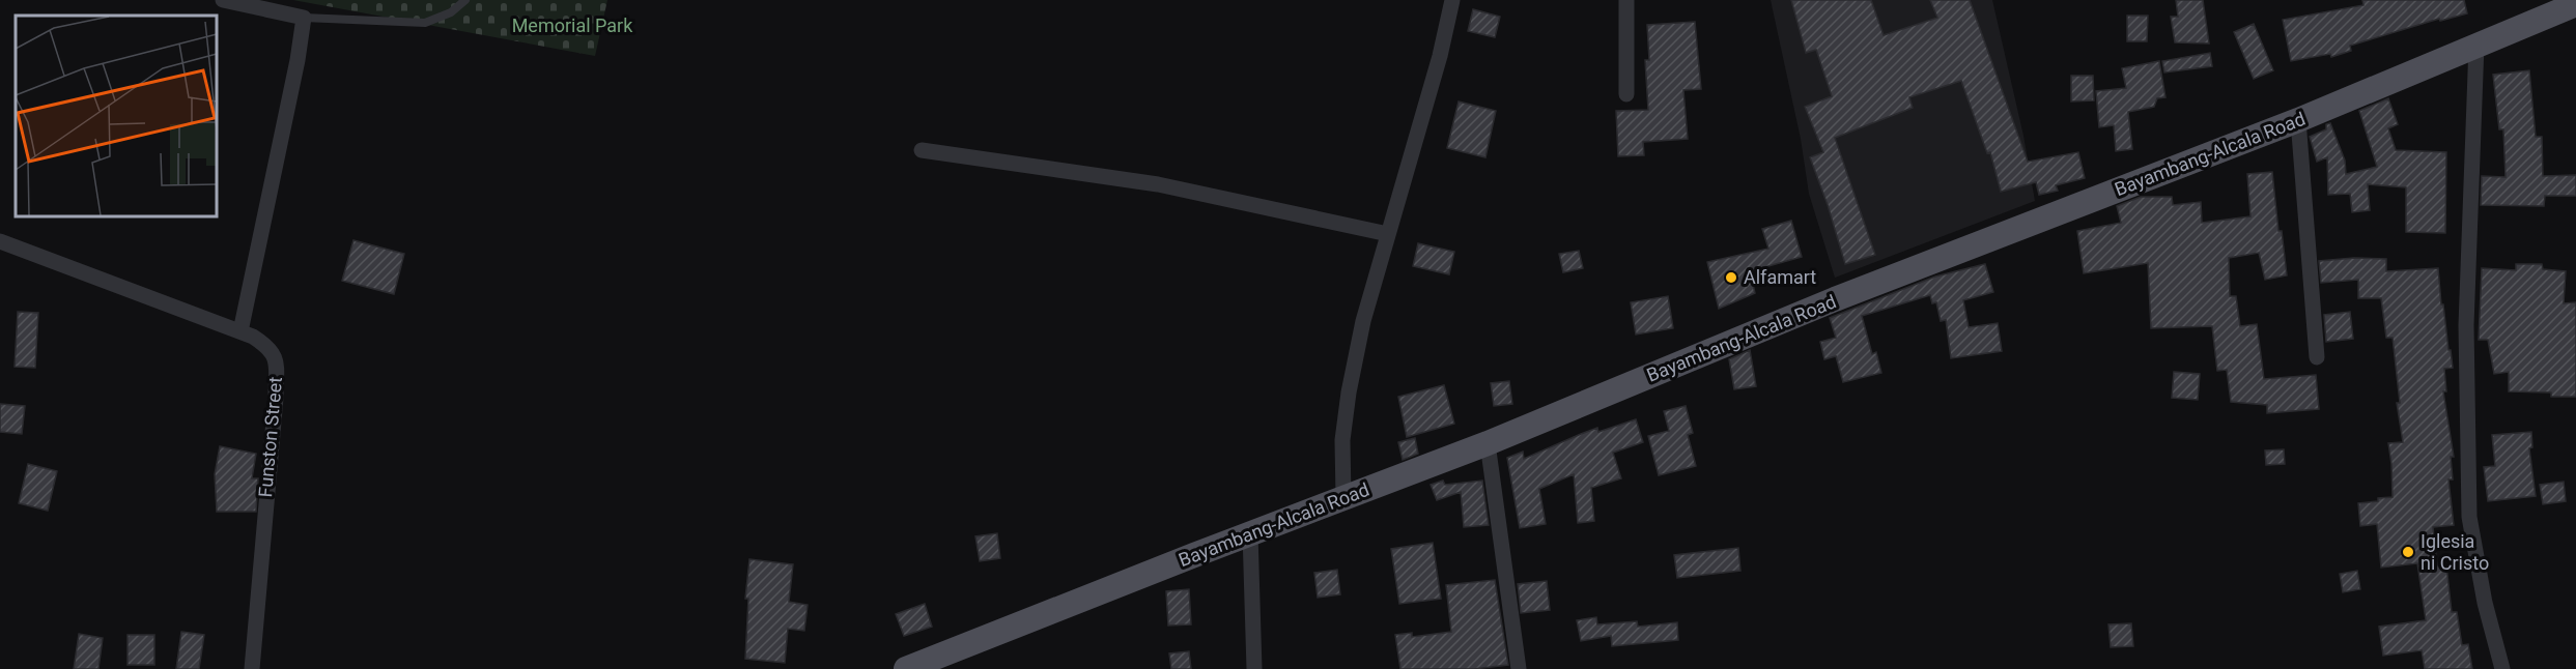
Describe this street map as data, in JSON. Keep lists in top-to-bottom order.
{
  "streets": {
    "main road": ["Bayambang-Alcala Road"],
    "street": ["Funston Street"]
  },
  "parks": ["Memorial Park"],
  "places": ["Alfamart", "Iglesia ni Cristo"]
}
